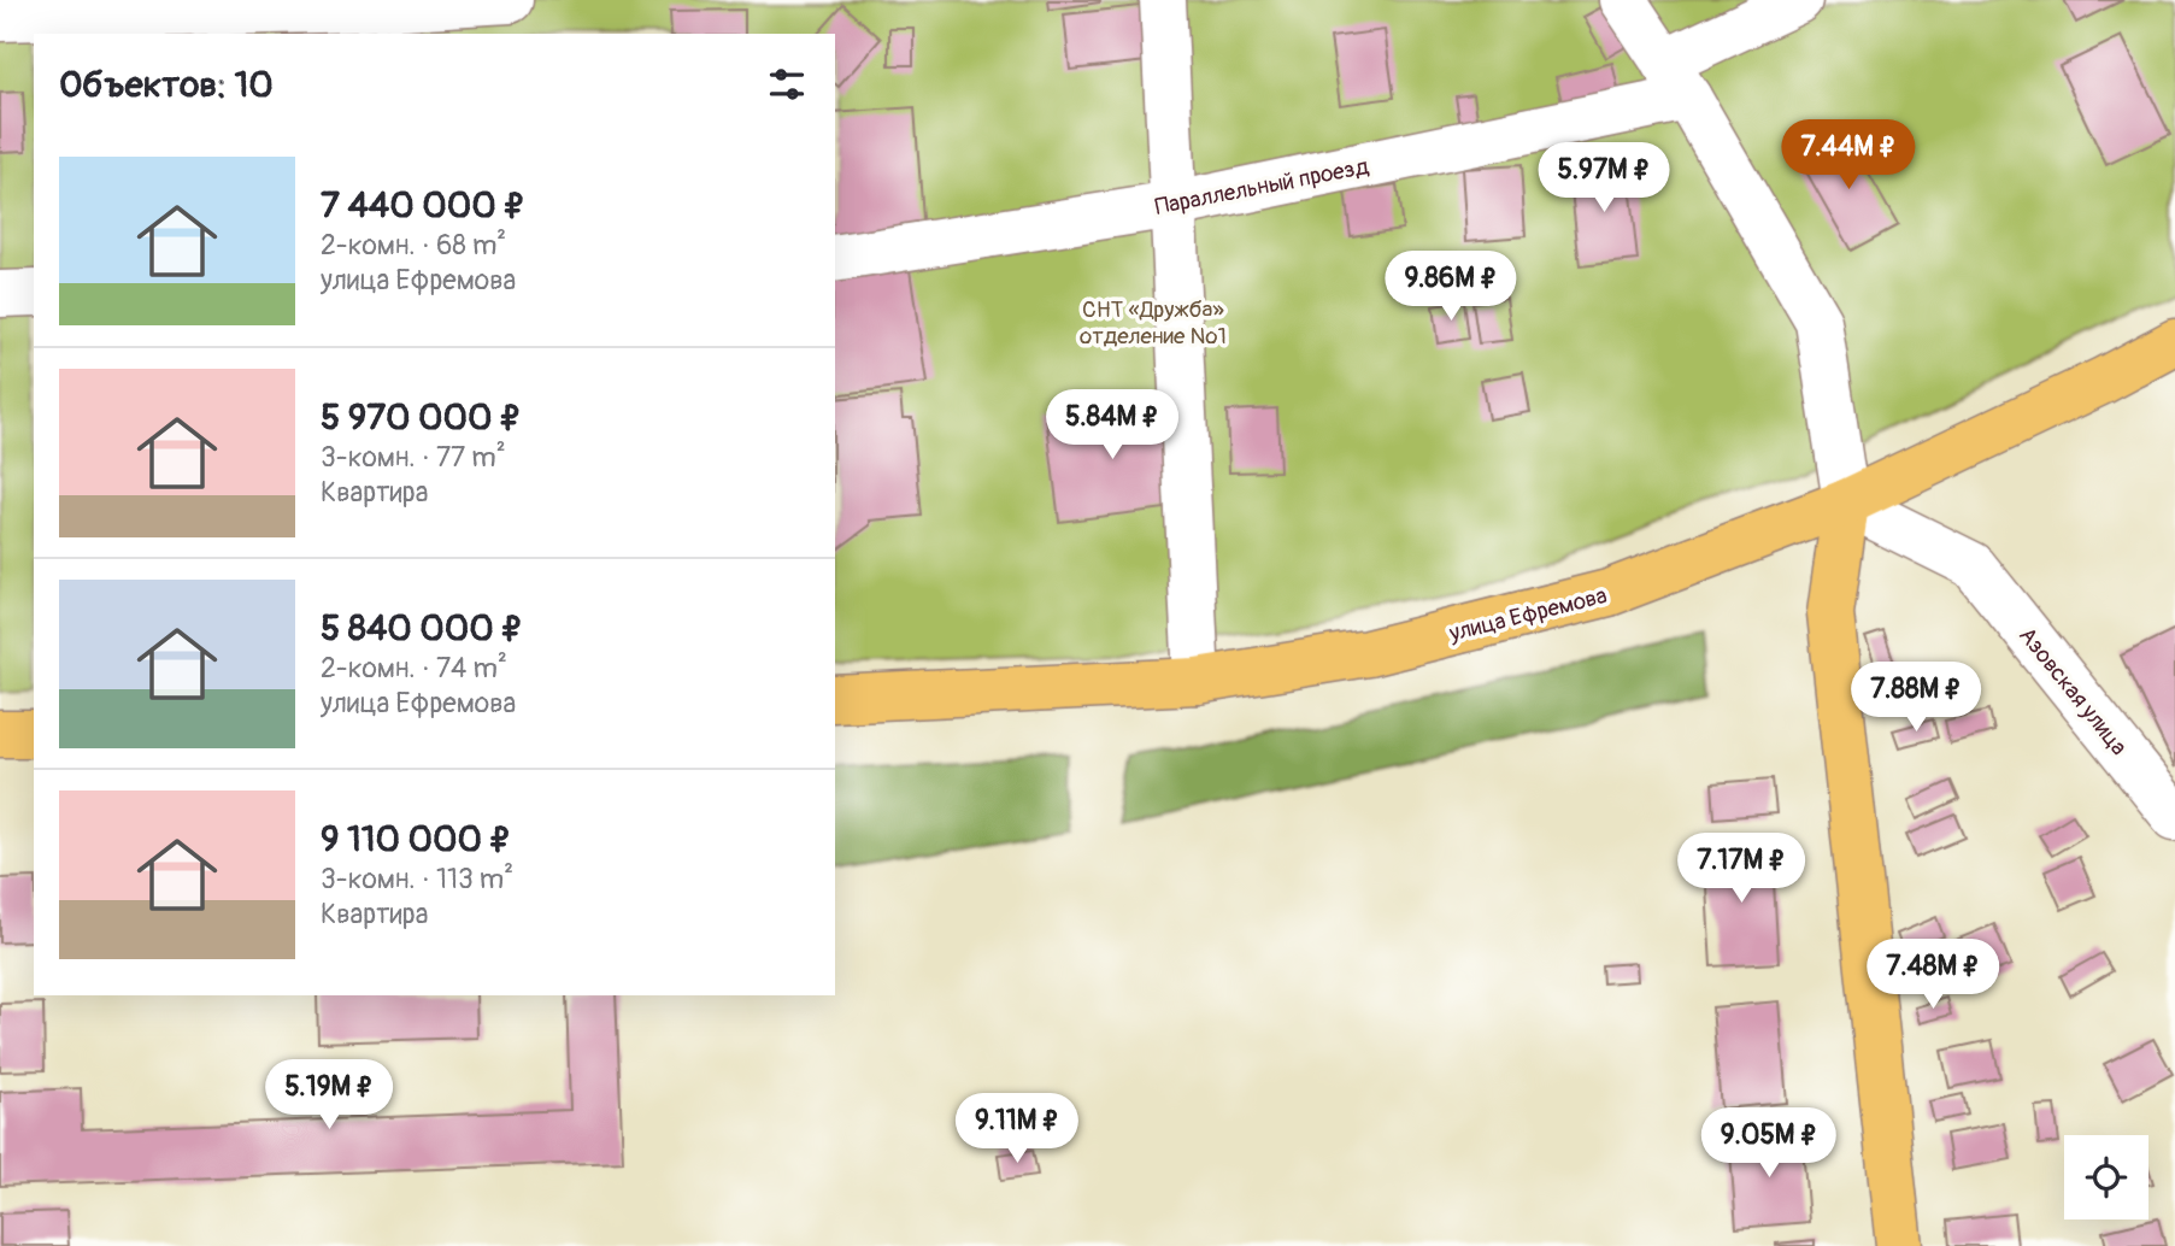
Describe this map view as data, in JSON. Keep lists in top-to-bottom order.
{
  "streets": {
    "main road": ["улица Ефремова"],
    "street": ["Параллельный проезд", "Азовская улица"]
  },
  "crossings": [
    ["улица Ефремова", "Азовская улица"]
  ],
  "parks": ["СНТ «Дружба» отделение №1"],
  "page": {
    "heading": "Объектов: 10",
    "price": [
      "7.44M ₽",
      "5.97M ₽",
      "9.86M ₽",
      "5.84M ₽",
      "7.88M ₽",
      "7.17M ₽",
      "7.48M ₽",
      "5.19M ₽",
      "9.11M ₽",
      "9.05M ₽"
    ],
    "list": [
      {
        "name": "7 440 000 ₽",
        "note": "2-комн. · 68 m² · улица Ефремова"
      },
      {
        "name": "5 970 000 ₽",
        "note": "3-комн. · 77 m² · Квартира"
      },
      {
        "name": "5 840 000 ₽",
        "note": "2-комн. · 74 m² · улица Ефремова"
      },
      {
        "name": "9 110 000 ₽",
        "note": "3-комн. · 113 m² · Квартира"
      }
    ]
  }
}
